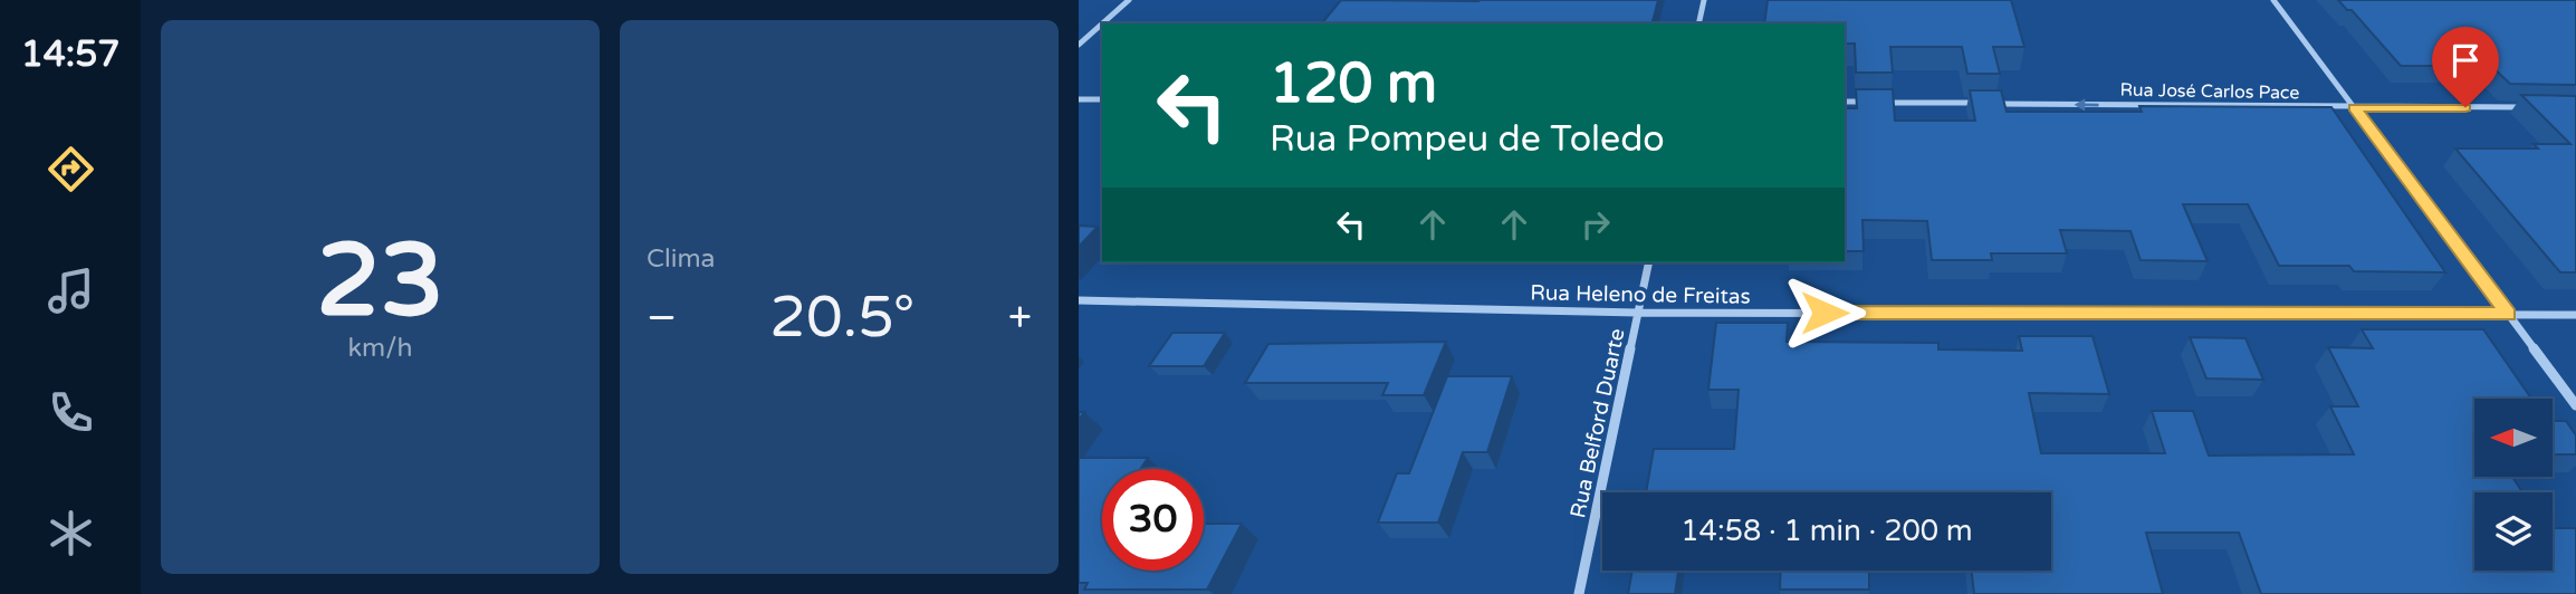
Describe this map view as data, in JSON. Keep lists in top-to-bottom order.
{
  "streets": {
    "street": ["Rua José Carlos Pace", "Rua Heleno de Freitas", "Rua Belford Duarte"]
  },
  "crossings": [
    ["Rua Heleno de Freitas", "Rua Belford Duarte"]
  ],
  "one_way": ["Rua José Carlos Pace"],
  "north": "left",
  "page": {
    "tabs": "14:57",
    "tile": [
      ["23", "km/h"],
      "Clima"
    ],
    "turn": ["120 m", "Rua Pompeu de Toledo"],
    "heat": ["−", "20.5°", "+"],
    "limit": "30",
    "trip": "14:58 · 1 min · 200 m"
  }
}
